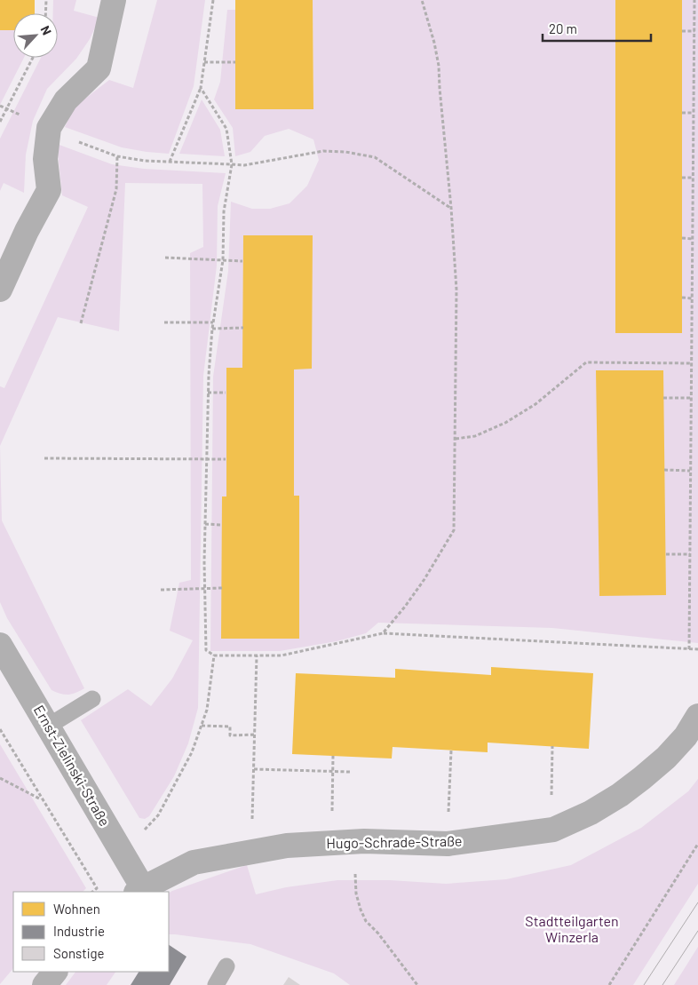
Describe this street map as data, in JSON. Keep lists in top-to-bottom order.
{
  "streets": {
    "street": ["Ernst-Zielinski-Straße", "Hugo-Schrade-Straße"]
  },
  "crossings": [
    ["Ernst-Zielinski-Straße", "Hugo-Schrade-Straße"]
  ],
  "parks": ["Stadtteilgarten Winzerla"],
  "legend": ["Wohnen", "Industrie", "Sonstige"],
  "scale_bar": "20 m",
  "north": "top right"
}
